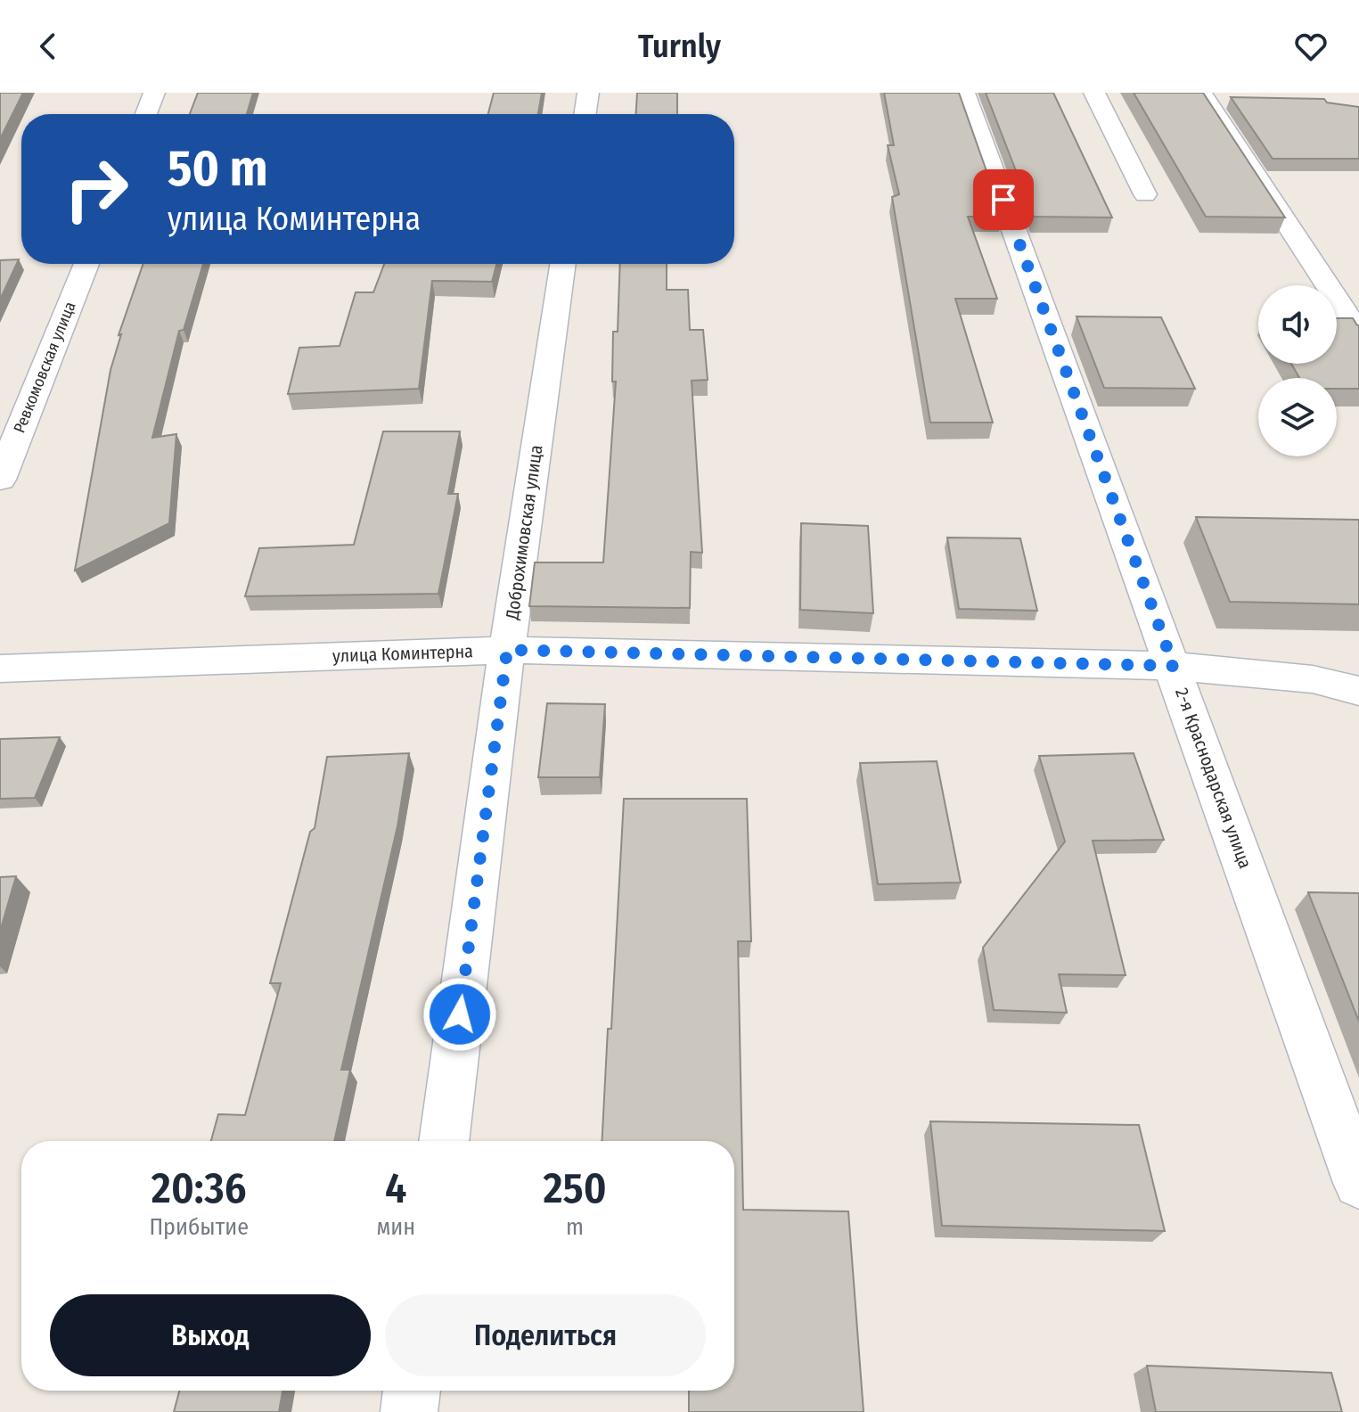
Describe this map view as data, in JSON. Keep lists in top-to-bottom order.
{
  "streets": {
    "street": [
      "Ревкомовская улица",
      "Доброхимовская улица",
      "улица Коминтерна",
      "2-я Краснодарская улица"
    ]
  },
  "crossings": [
    ["Доброхимовская улица", "улица Коминтерна"],
    ["улица Коминтерна", "2-я Краснодарская улица"]
  ],
  "page": {
    "header": "Turnly",
    "turn": ["50 m", "улица Коминтерна"],
    "eta": [
      "20:36",
      "Прибытие",
      "4",
      "мин",
      "250",
      "m"
    ],
    "buttons": ["Выход", "Поделиться"]
  }
}
